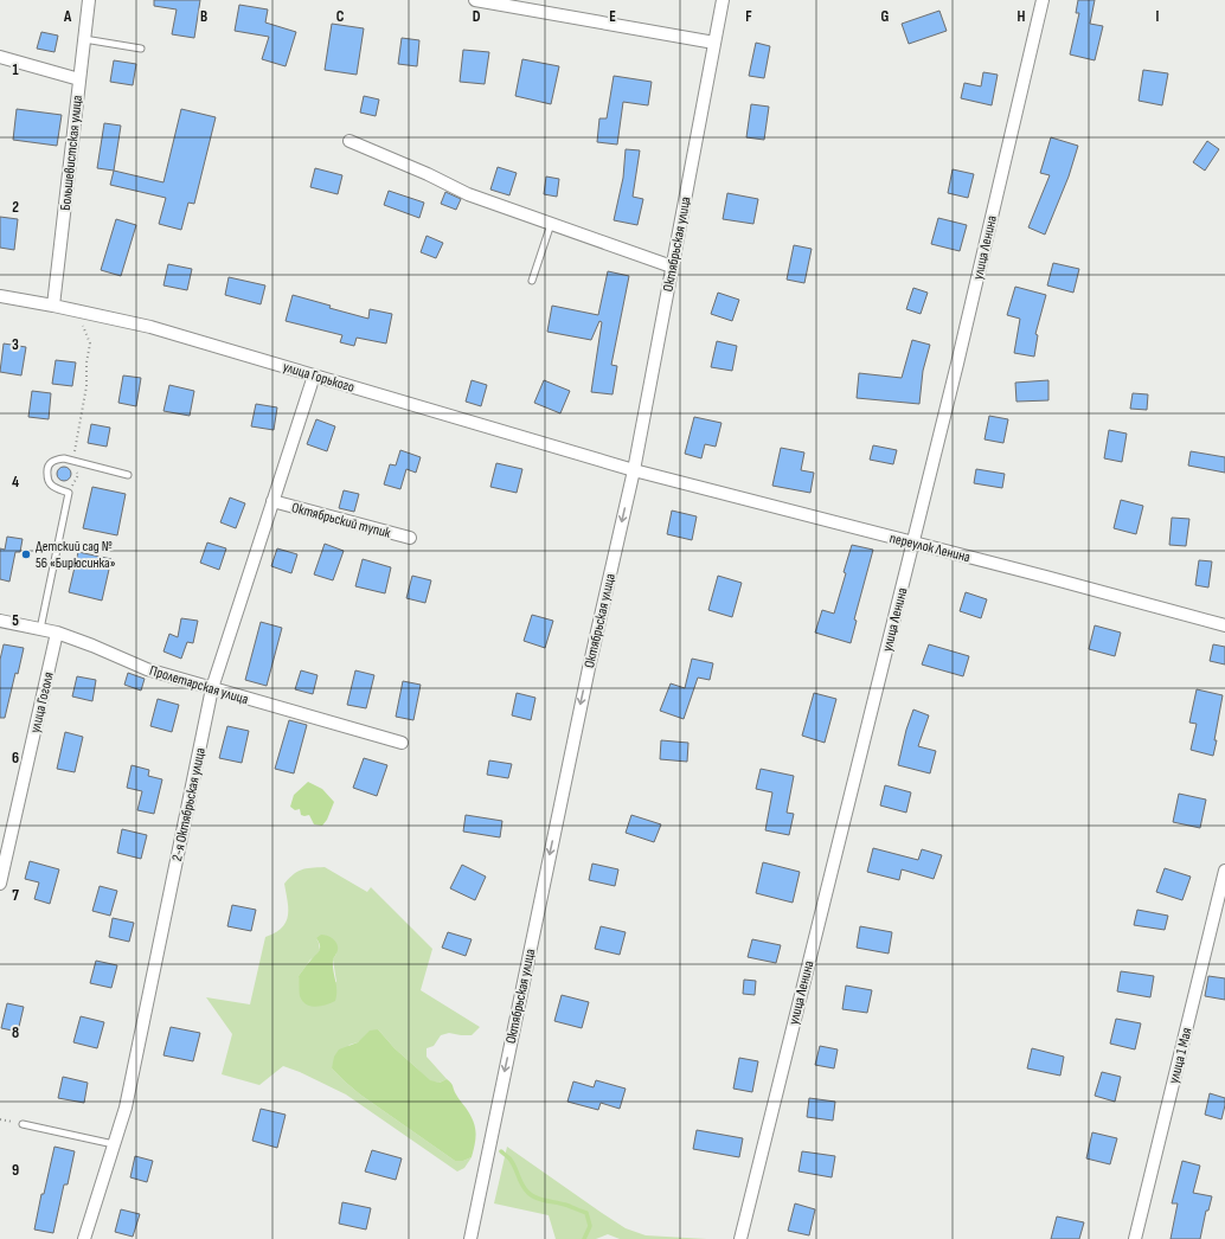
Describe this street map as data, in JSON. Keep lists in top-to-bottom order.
{
  "streets": {
    "street": [
      "Большевистская улица",
      "Октябрьская улица",
      "улица Ленина",
      "улица Горького",
      "Октябрьский тупик",
      "переулок Ленина",
      "Пролетарская улица",
      "улица Гоголя",
      "2-я Октябрьская улица",
      "улица 1 Мая"
    ]
  },
  "crossings": [
    ["Большевистская улица", "улица Горького"],
    ["Октябрьская улица", "улица Горького"],
    ["Октябрьская улица", "переулок Ленина"],
    ["улица Ленина", "переулок Ленина"],
    ["улица Горького", "переулок Ленина"],
    ["улица Горького", "2-я Октябрьская улица"],
    ["Октябрьский тупик", "2-я Октябрьская улица"],
    ["Пролетарская улица", "улица Гоголя"],
    ["Пролетарская улица", "2-я Октябрьская улица"]
  ],
  "one_way": ["Октябрьская улица"],
  "places": ["Детский сад № 56 «Бирюсинка»"],
  "grid": {
    "columns": [
      "A",
      "B",
      "C",
      "D",
      "E",
      "F",
      "G",
      "H",
      "I"
    ],
    "rows": [
      "1",
      "2",
      "3",
      "4",
      "5",
      "6",
      "7",
      "8",
      "9"
    ]
  }
}
